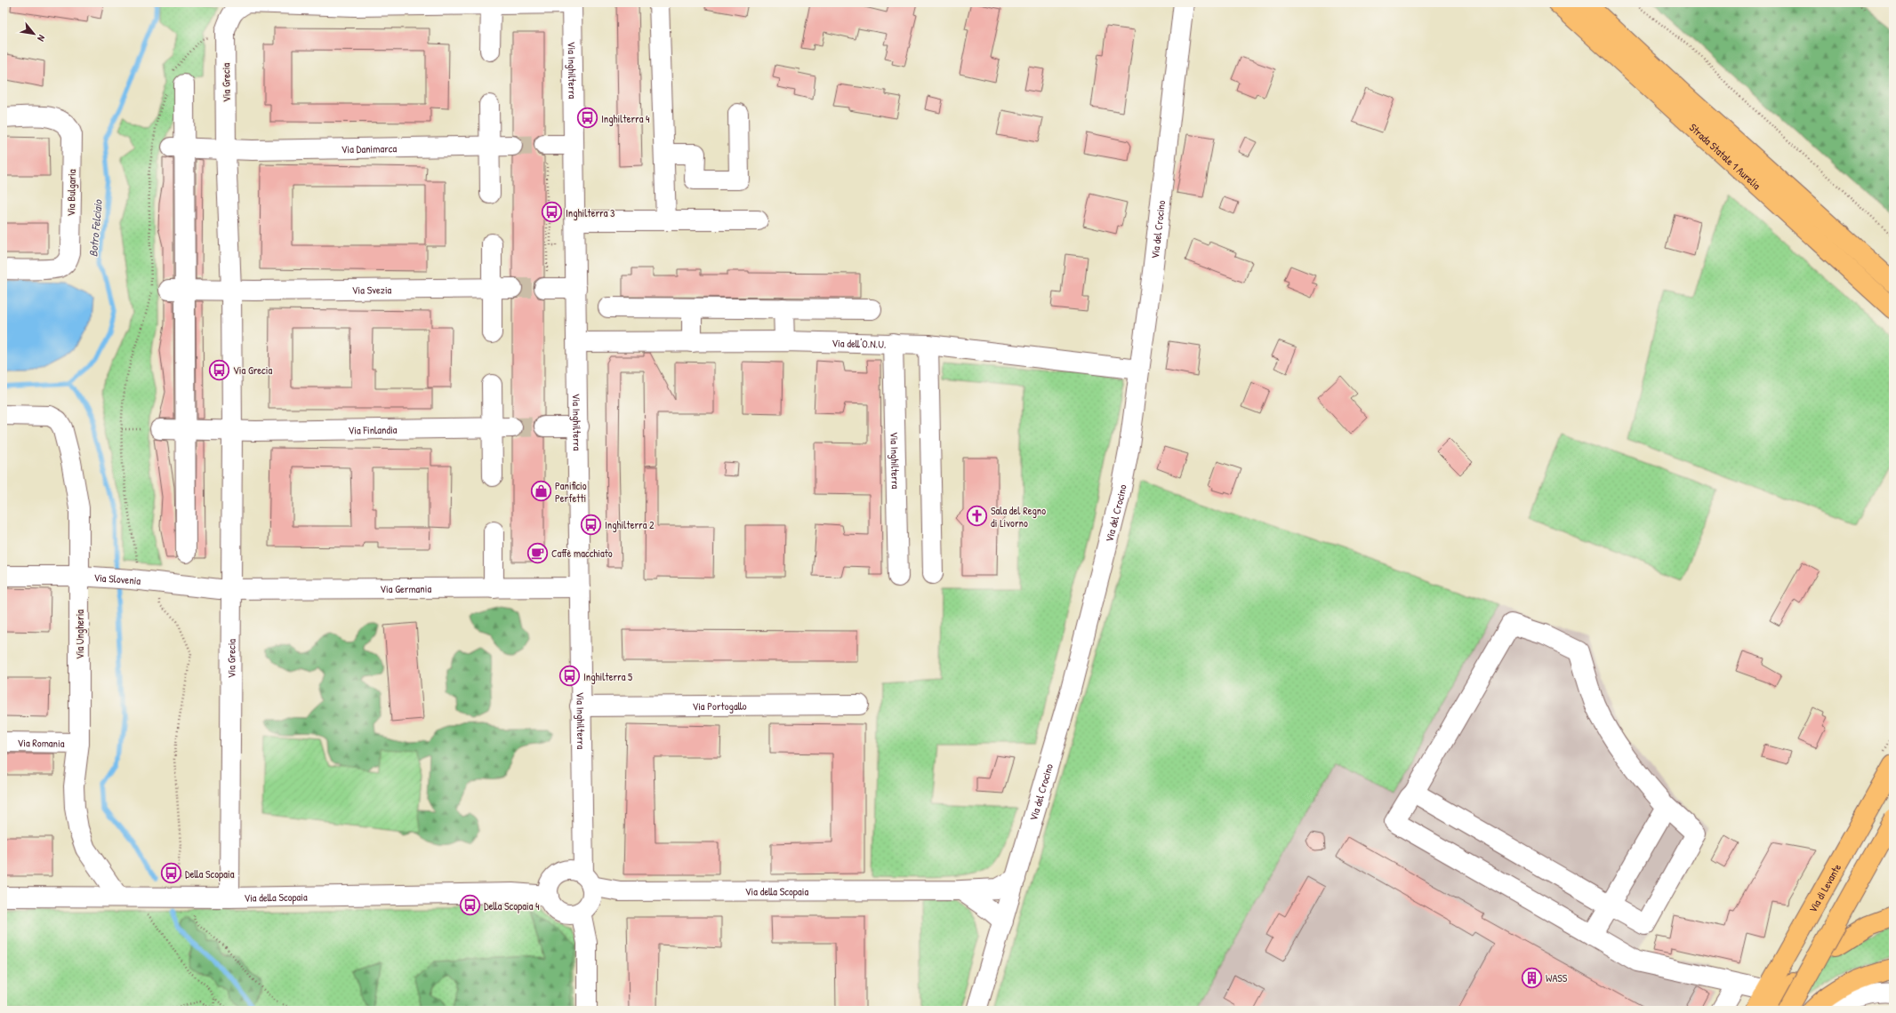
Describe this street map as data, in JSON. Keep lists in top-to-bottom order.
{
  "streets": {
    "main road": ["Strada Statale 1 Aurelia", "Via di Levante"],
    "street": [
      "Via Inghilterra",
      "Via Grecia",
      "Via Danimarca",
      "Via Bulgaria",
      "Via del Crocino",
      "Via Svezia",
      "Via dell'O.N.U.",
      "Via Finlandia",
      "Via Slovenia",
      "Via Germania",
      "Via Ungheria",
      "Via Portogallo",
      "Via Romania",
      "Via della Scopaia"
    ]
  },
  "crossings": [
    ["Via Inghilterra", "Via dell'O.N.U."],
    ["Via Inghilterra", "Via Germania"],
    ["Via Inghilterra", "Via Portogallo"],
    ["Via Inghilterra", "Via della Scopaia"],
    ["Via Grecia", "Via Danimarca"],
    ["Via Grecia", "Via Svezia"],
    ["Via Grecia", "Via Finlandia"],
    ["Via Grecia", "Via Slovenia"],
    ["Via Grecia", "Via Germania"],
    ["Via Grecia", "Via della Scopaia"],
    ["Via del Crocino", "Via dell'O.N.U."],
    ["Via del Crocino", "Via della Scopaia"],
    ["Via Slovenia", "Via Germania"],
    ["Via Slovenia", "Via Ungheria"],
    ["Via Ungheria", "Via Romania"],
    ["Via Ungheria", "Via della Scopaia"]
  ],
  "water": ["Botro Felciaio"],
  "places": {
    "bus stop": [
      "Inghilterra 4",
      "Inghilterra 3",
      "Via Grecia",
      "Inghilterra 2",
      "Inghilterra 5",
      "Della Scopaia",
      "Della Scopaia 4"
    ],
    "shop": ["Panificio Perfetti"],
    "church": ["Sala del Regno di Livorno"],
    "cafe": ["Caffè macchiato"],
    "building": ["WASS"]
  },
  "north": "bottom right"
}
